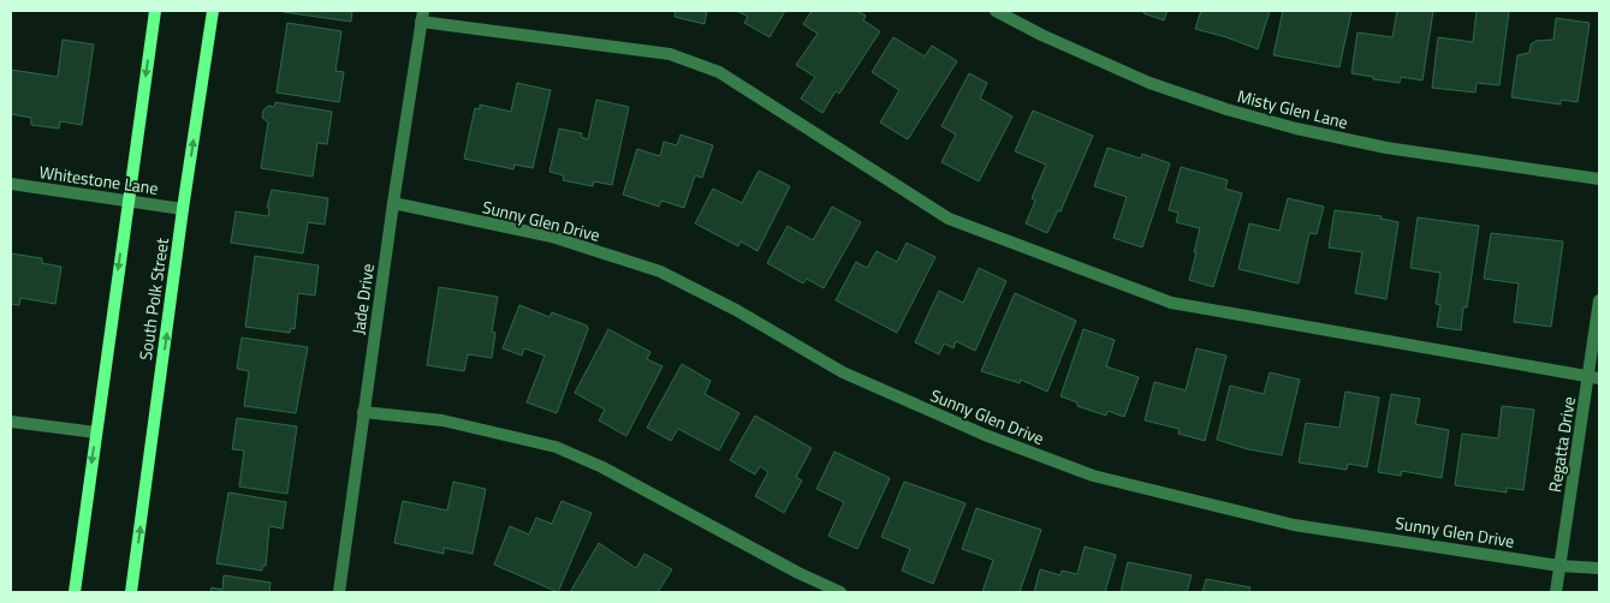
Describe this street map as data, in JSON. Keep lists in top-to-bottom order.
{
  "streets": {
    "main road": ["South Polk Street"],
    "street": [
      "Misty Glen Lane",
      "Whitestone Lane",
      "Sunny Glen Drive",
      "Jade Drive",
      "Regatta Drive"
    ]
  },
  "crossings": [
    ["Whitestone Lane", "South Polk Street"],
    ["Sunny Glen Drive", "Jade Drive"],
    ["Sunny Glen Drive", "Regatta Drive"]
  ]
}
